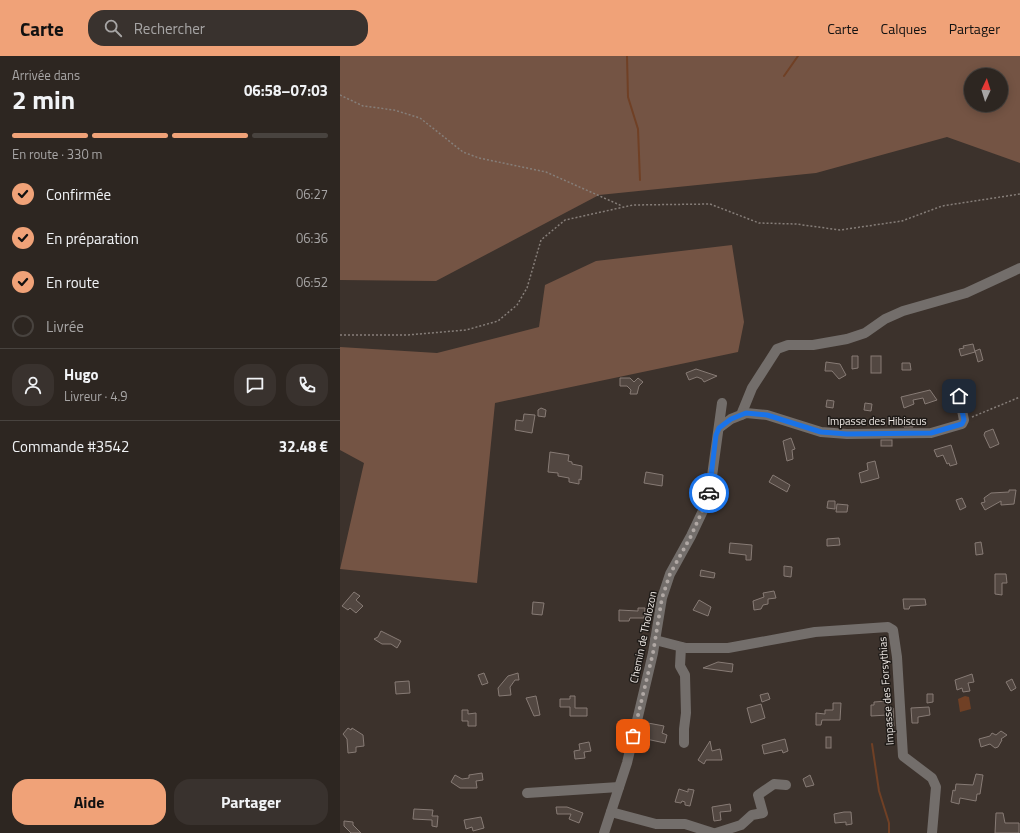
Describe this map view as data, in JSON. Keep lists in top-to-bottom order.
{
  "streets": {
    "street": ["Impasse des Hibiscus", "Chemin de Tholozon", "Impasse des Forsythias"]
  },
  "crossings": [
    ["Impasse des Hibiscus", "Chemin de Tholozon"],
    ["Chemin de Tholozon", "Impasse des Forsythias"]
  ],
  "north": "top",
  "page": {
    "header": "Carte",
    "search": "Rechercher",
    "nav": ["Carte", "Calques", "Partager"],
    "heading": ["2 min", "Arrivée dans", "06:58–07:03"],
    "panel": [
      "Hugo",
      "Livreur · 4.9",
      "Commande #3542",
      "32.48 €"
    ],
    "bar": "En route · 330 m",
    "list": [
      ["Confirmée", "06:27"],
      ["En préparation", "06:36"],
      ["En route", "06:52"],
      "Livrée"
    ],
    "buttons": ["Aide", "Partager"]
  }
}
